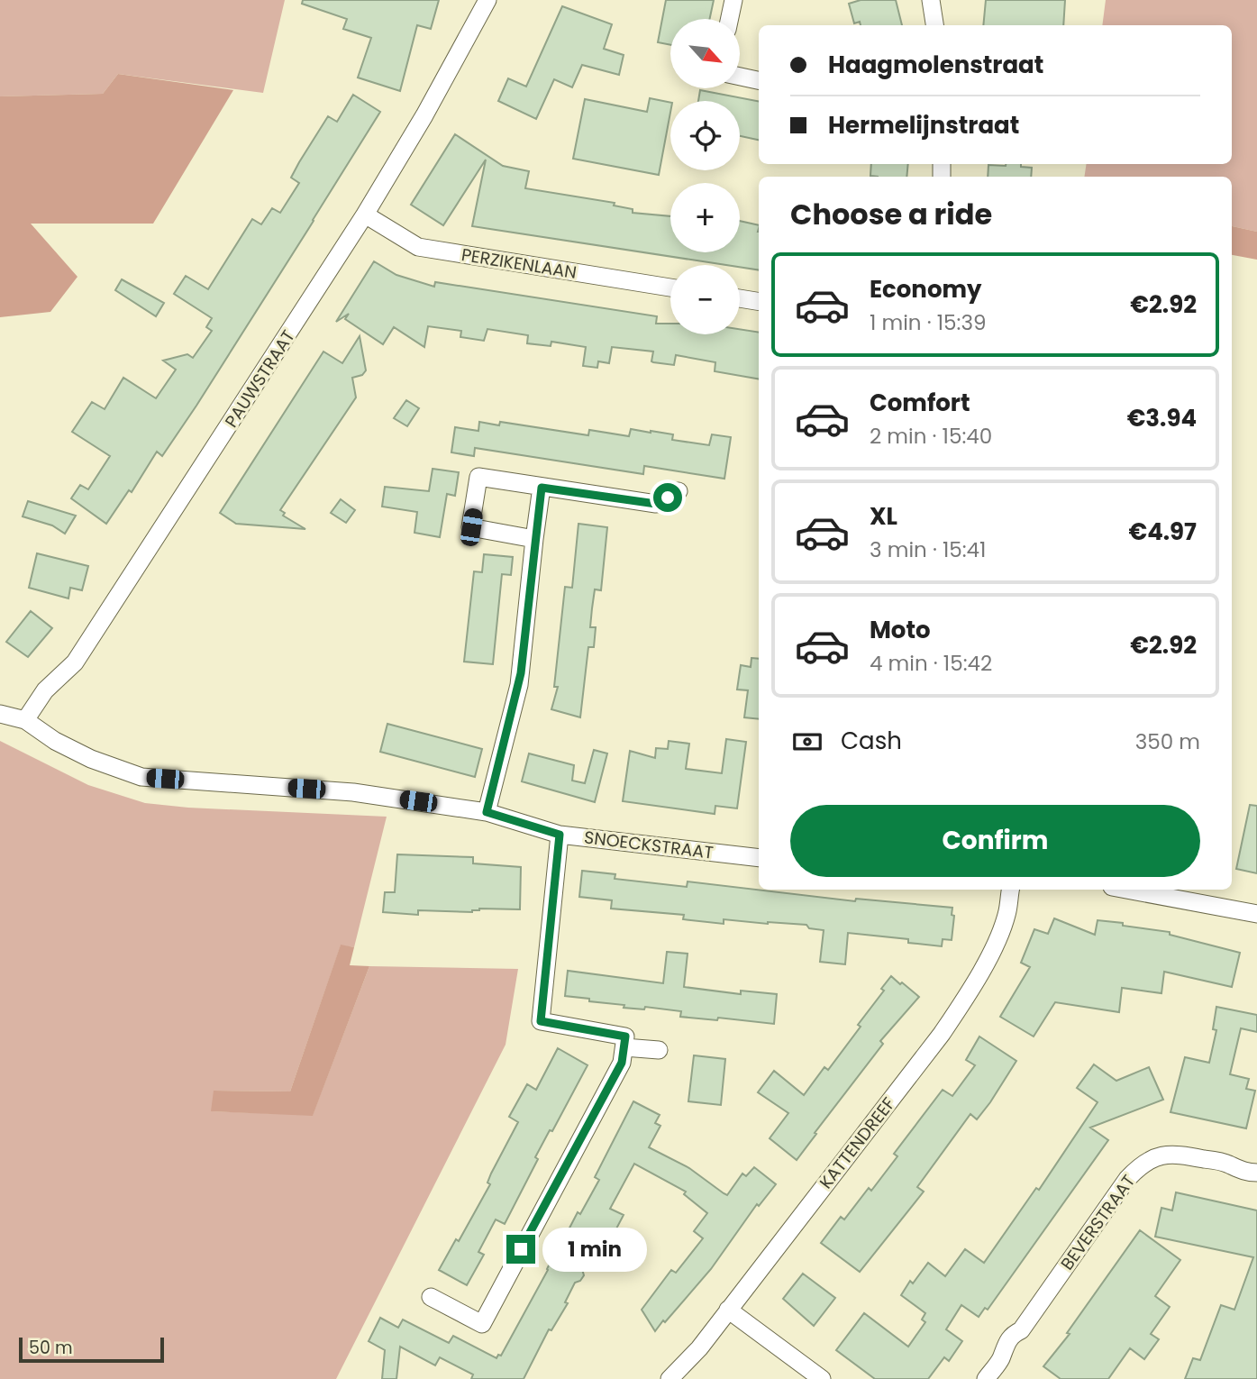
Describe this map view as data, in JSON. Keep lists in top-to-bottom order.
{
  "streets": {
    "street": [
      "PERZIKENLAAN",
      "PAUWSTRAAT",
      "SNOECKSTRAAT",
      "KATTENDREEF",
      "BEVERSTRAAT"
    ]
  },
  "crossings": [
    ["PERZIKENLAAN", "PAUWSTRAAT"],
    ["PAUWSTRAAT", "SNOECKSTRAAT"]
  ],
  "scale_bar": "50 m",
  "north": "bottom right",
  "page": {
    "map_buttons": ["+", "−"],
    "banner": ["Haagmolenstraat", "Hermelijnstraat"],
    "heading": "Choose a ride",
    "list": [
      {
        "name": "Economy",
        "note": "1 min · 15:39",
        "value": "€2.92"
      },
      {
        "name": "Comfort",
        "note": "2 min · 15:40",
        "value": "€3.94"
      },
      {
        "name": "XL",
        "note": "3 min · 15:41",
        "value": "€4.97"
      },
      {
        "name": "Moto",
        "note": "4 min · 15:42",
        "value": "€2.92"
      }
    ],
    "pay": ["Cash", "350 m"],
    "buttons": "Confirm",
    "bubble": "1 min",
    "scale": "50 m"
  }
}
